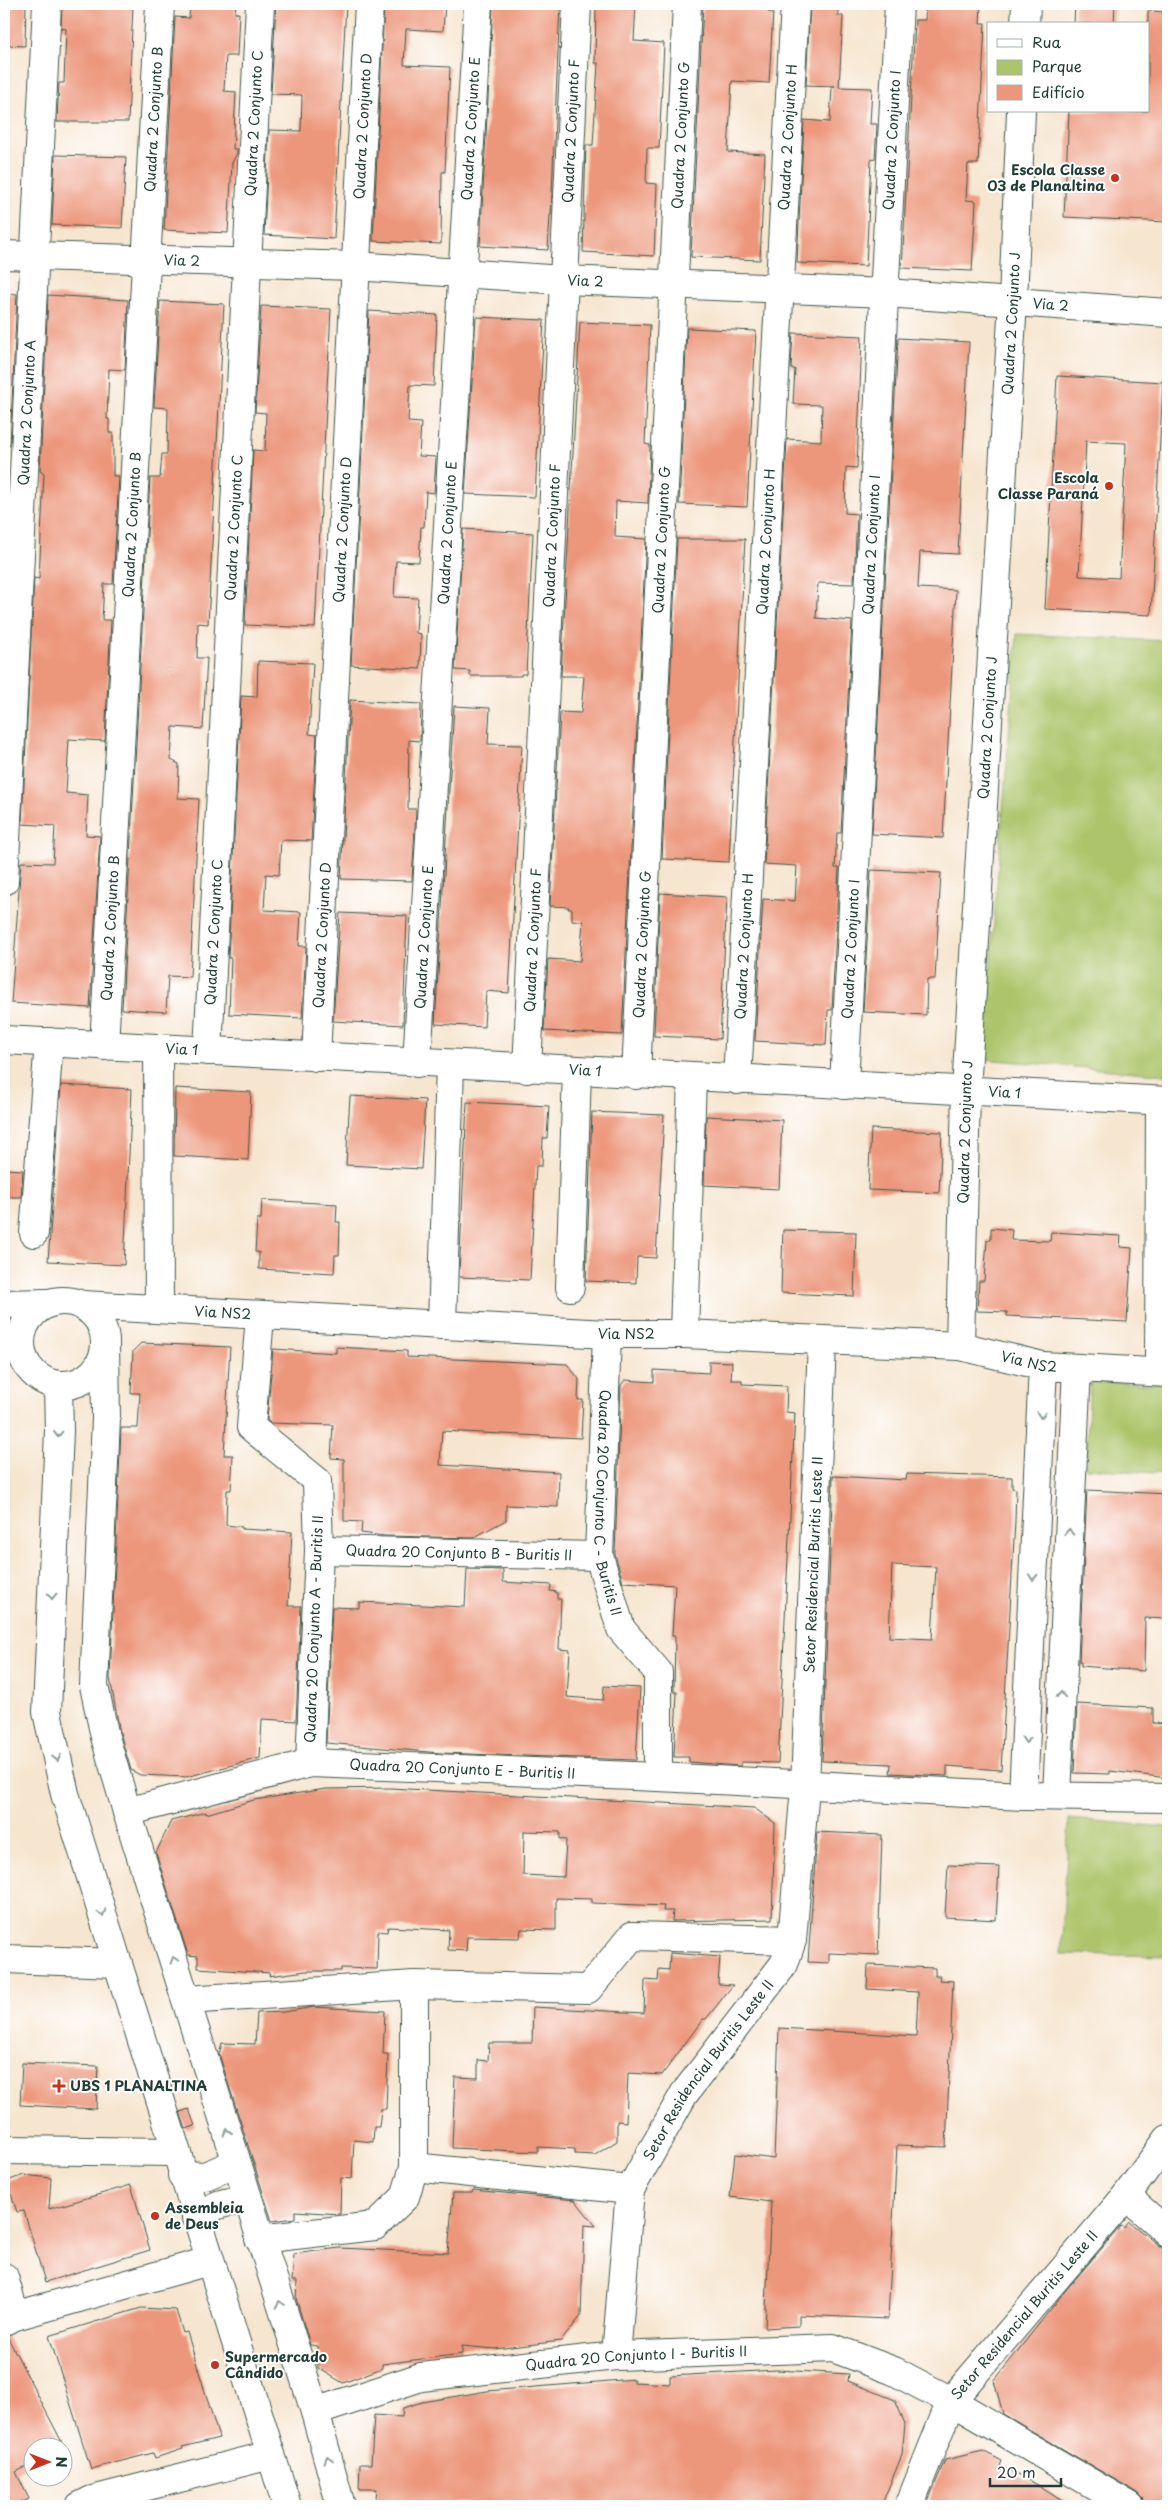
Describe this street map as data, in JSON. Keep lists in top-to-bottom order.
{
  "streets": {
    "street": [
      "Quadra 2 Conjunto B",
      "Quadra 2 Conjunto C",
      "Quadra 2 Conjunto D",
      "Quadra 2 Conjunto E",
      "Quadra 2 Conjunto F",
      "Quadra 2 Conjunto G",
      "Quadra 2 Conjunto H",
      "Quadra 2 Conjunto I",
      "Via 2",
      "Quadra 2 Conjunto J",
      "Quadra 2 Conjunto A",
      "Via 1",
      "Via NS2",
      "Quadra 20 Conjunto C - Buritis II",
      "Quadra 20 Conjunto B - Buritis II",
      "Setor Residencial Buritis Leste II",
      "Quadra 20 Conjunto A - Buritis II",
      "Quadra 20 Conjunto E - Buritis II",
      "Quadra 20 Conjunto I - Buritis II"
    ]
  },
  "crossings": [
    ["Quadra 2 Conjunto B", "Via 2"],
    ["Quadra 2 Conjunto B", "Via 1"],
    ["Quadra 2 Conjunto C", "Via 2"],
    ["Quadra 2 Conjunto C", "Via 1"],
    ["Quadra 2 Conjunto D", "Via 2"],
    ["Quadra 2 Conjunto D", "Via 1"],
    ["Quadra 2 Conjunto E", "Via 2"],
    ["Quadra 2 Conjunto E", "Via 1"],
    ["Quadra 2 Conjunto F", "Via 2"],
    ["Quadra 2 Conjunto F", "Via 1"],
    ["Quadra 2 Conjunto G", "Via 2"],
    ["Quadra 2 Conjunto G", "Via 1"],
    ["Quadra 2 Conjunto H", "Via 2"],
    ["Quadra 2 Conjunto H", "Via 1"],
    ["Quadra 2 Conjunto I", "Via 2"],
    ["Quadra 2 Conjunto I", "Via 1"],
    ["Via 2", "Quadra 2 Conjunto J"],
    ["Via 2", "Quadra 2 Conjunto A"],
    ["Quadra 2 Conjunto J", "Via 1"],
    ["Quadra 2 Conjunto J", "Via NS2"],
    ["Via NS2", "Quadra 20 Conjunto C - Buritis II"],
    ["Via NS2", "Setor Residencial Buritis Leste II"],
    ["Via NS2", "Quadra 20 Conjunto A - Buritis II"],
    ["Quadra 20 Conjunto C - Buritis II", "Quadra 20 Conjunto B - Buritis II"],
    ["Quadra 20 Conjunto C - Buritis II", "Quadra 20 Conjunto E - Buritis II"],
    ["Quadra 20 Conjunto B - Buritis II", "Quadra 20 Conjunto A - Buritis II"],
    ["Setor Residencial Buritis Leste II", "Quadra 20 Conjunto E - Buritis II"],
    ["Setor Residencial Buritis Leste II", "Quadra 20 Conjunto I - Buritis II"],
    ["Quadra 20 Conjunto A - Buritis II", "Quadra 20 Conjunto E - Buritis II"]
  ],
  "places": {
    "other": [
      "Escola Classe 03 de Planaltina",
      "Escola Classe Paraná",
      "Assembleia de Deus",
      "Supermercado Cândido"
    ],
    "health": ["UBS 1 PLANALTINA"]
  },
  "legend": ["Rua", "Parque", "Edifício"],
  "scale_bar": "20 m",
  "north": "right"
}
